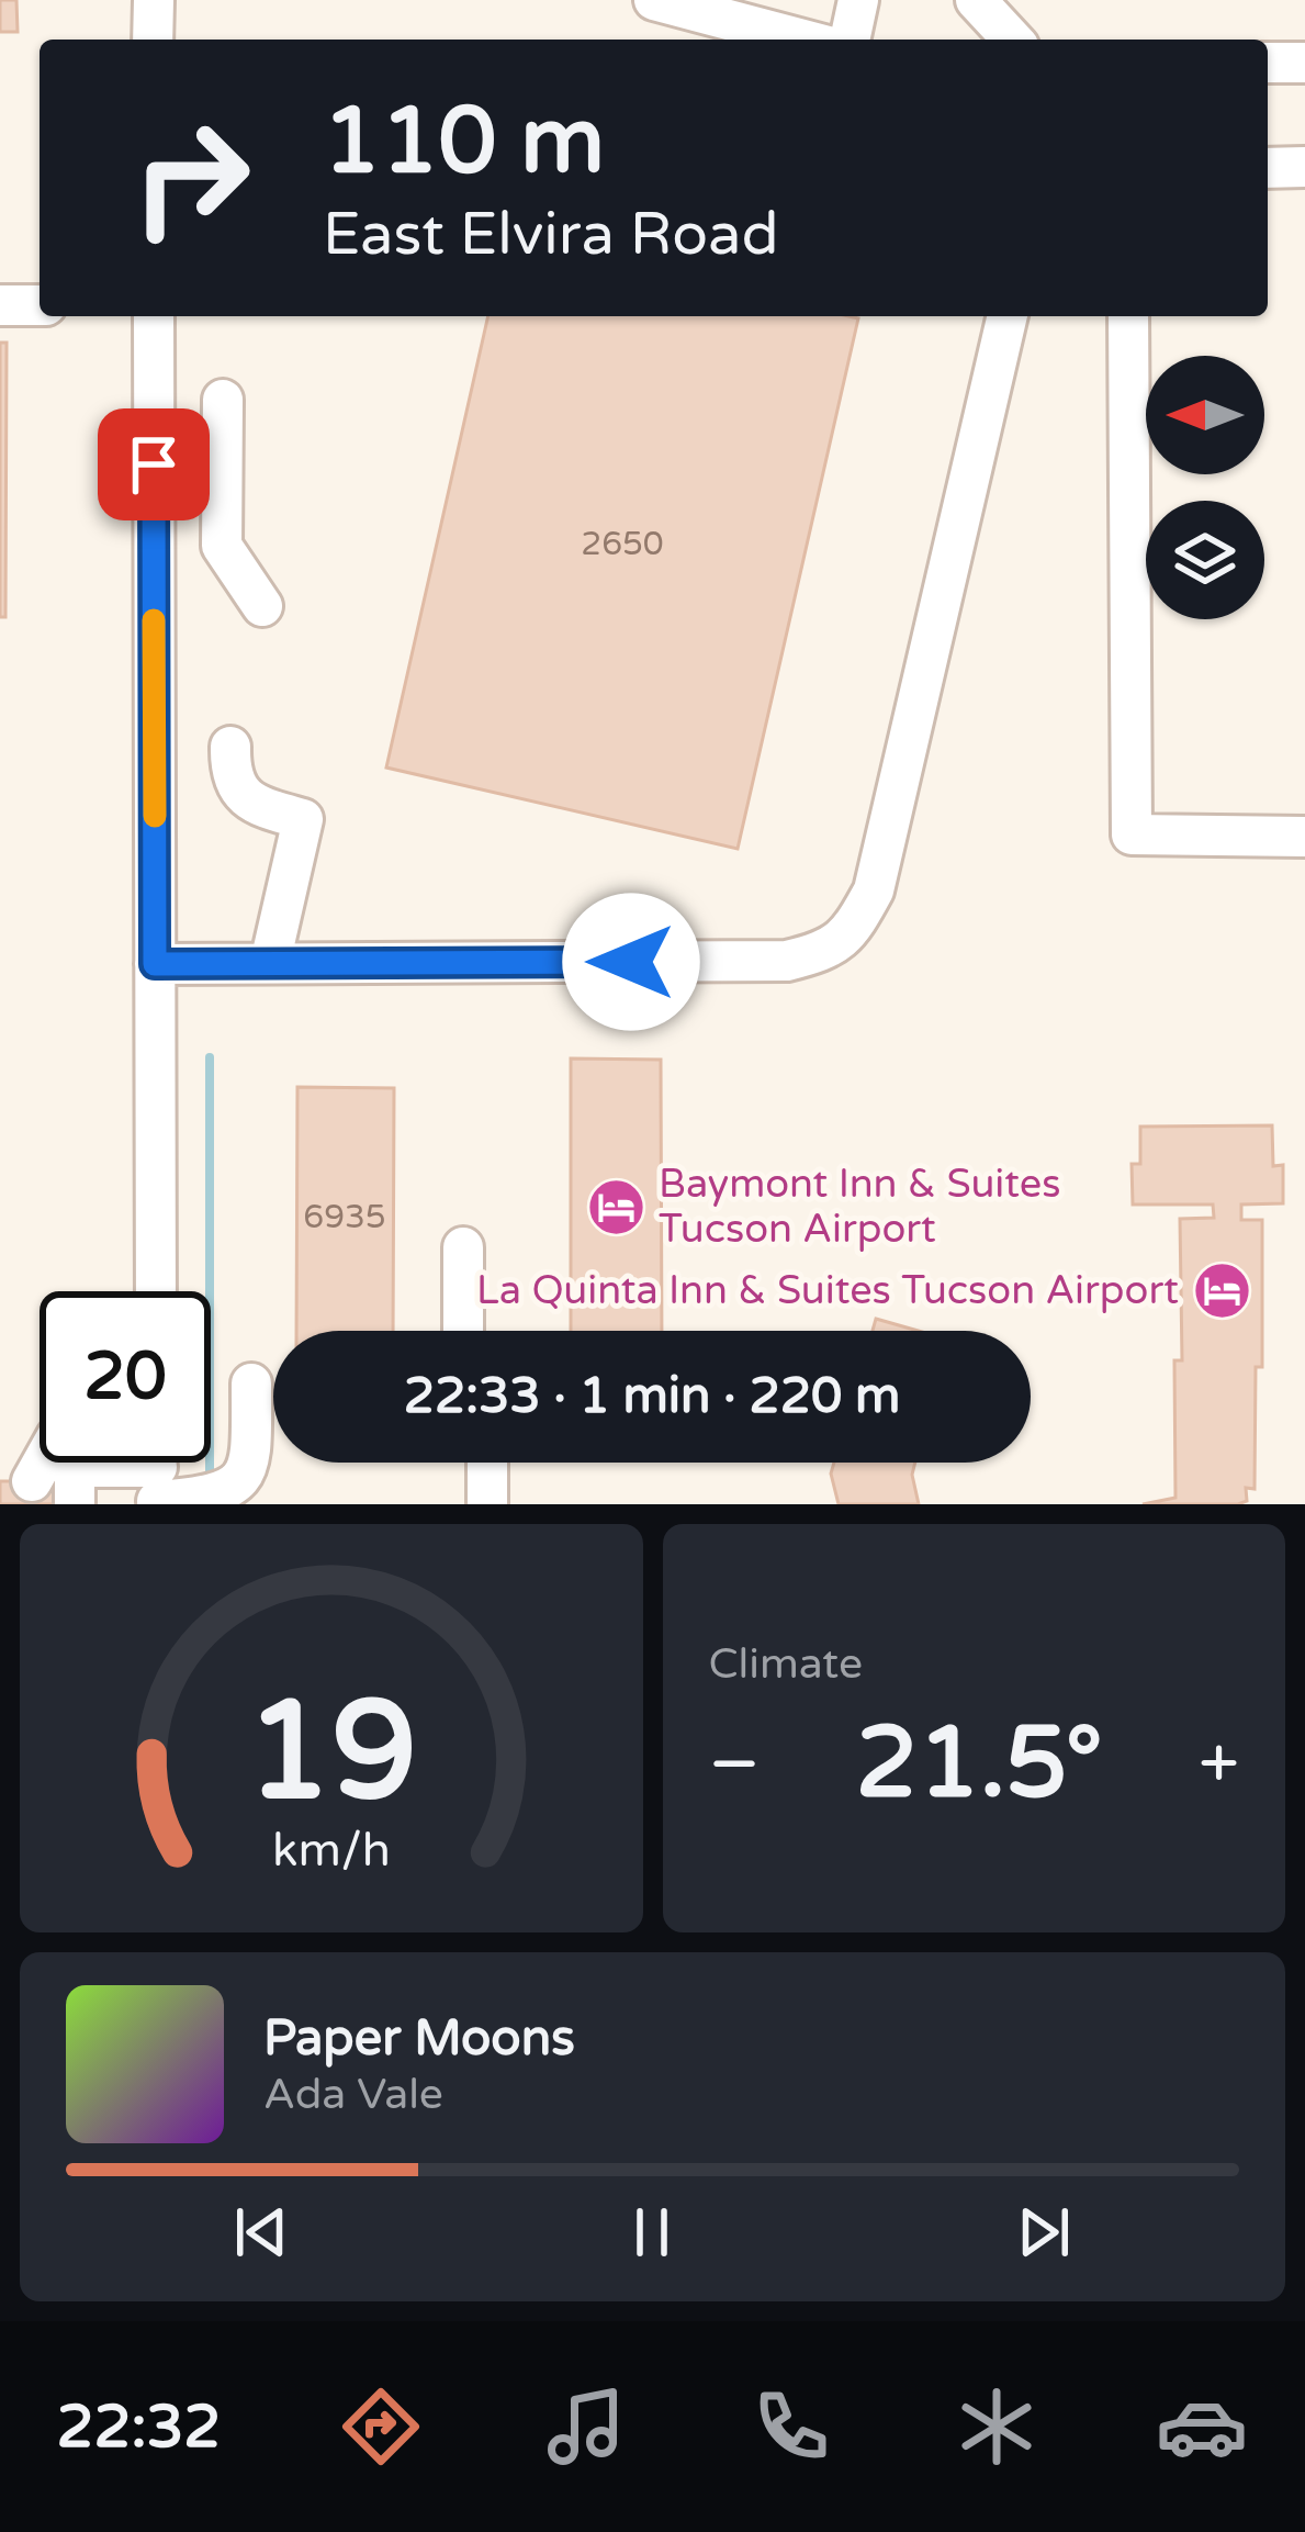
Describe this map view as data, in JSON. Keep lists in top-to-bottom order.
{
  "places": {
    "hotel": ["Baymont Inn & Suites Tucson Airport", "La Quinta Inn & Suites Tucson Airport"]
  },
  "house_numbers": ["2650", "6935"],
  "north": "left",
  "page": {
    "turn": ["110 m", "East Elvira Road"],
    "limit": "20",
    "trip": "22:33 · 1 min · 220 m",
    "tile": "Climate",
    "heat": ["−", "21.5°", "+"],
    "song": ["Paper Moons", "Ada Vale"],
    "tabs": "22:32",
    "gauge": ["19", "km/h"]
  }
}
